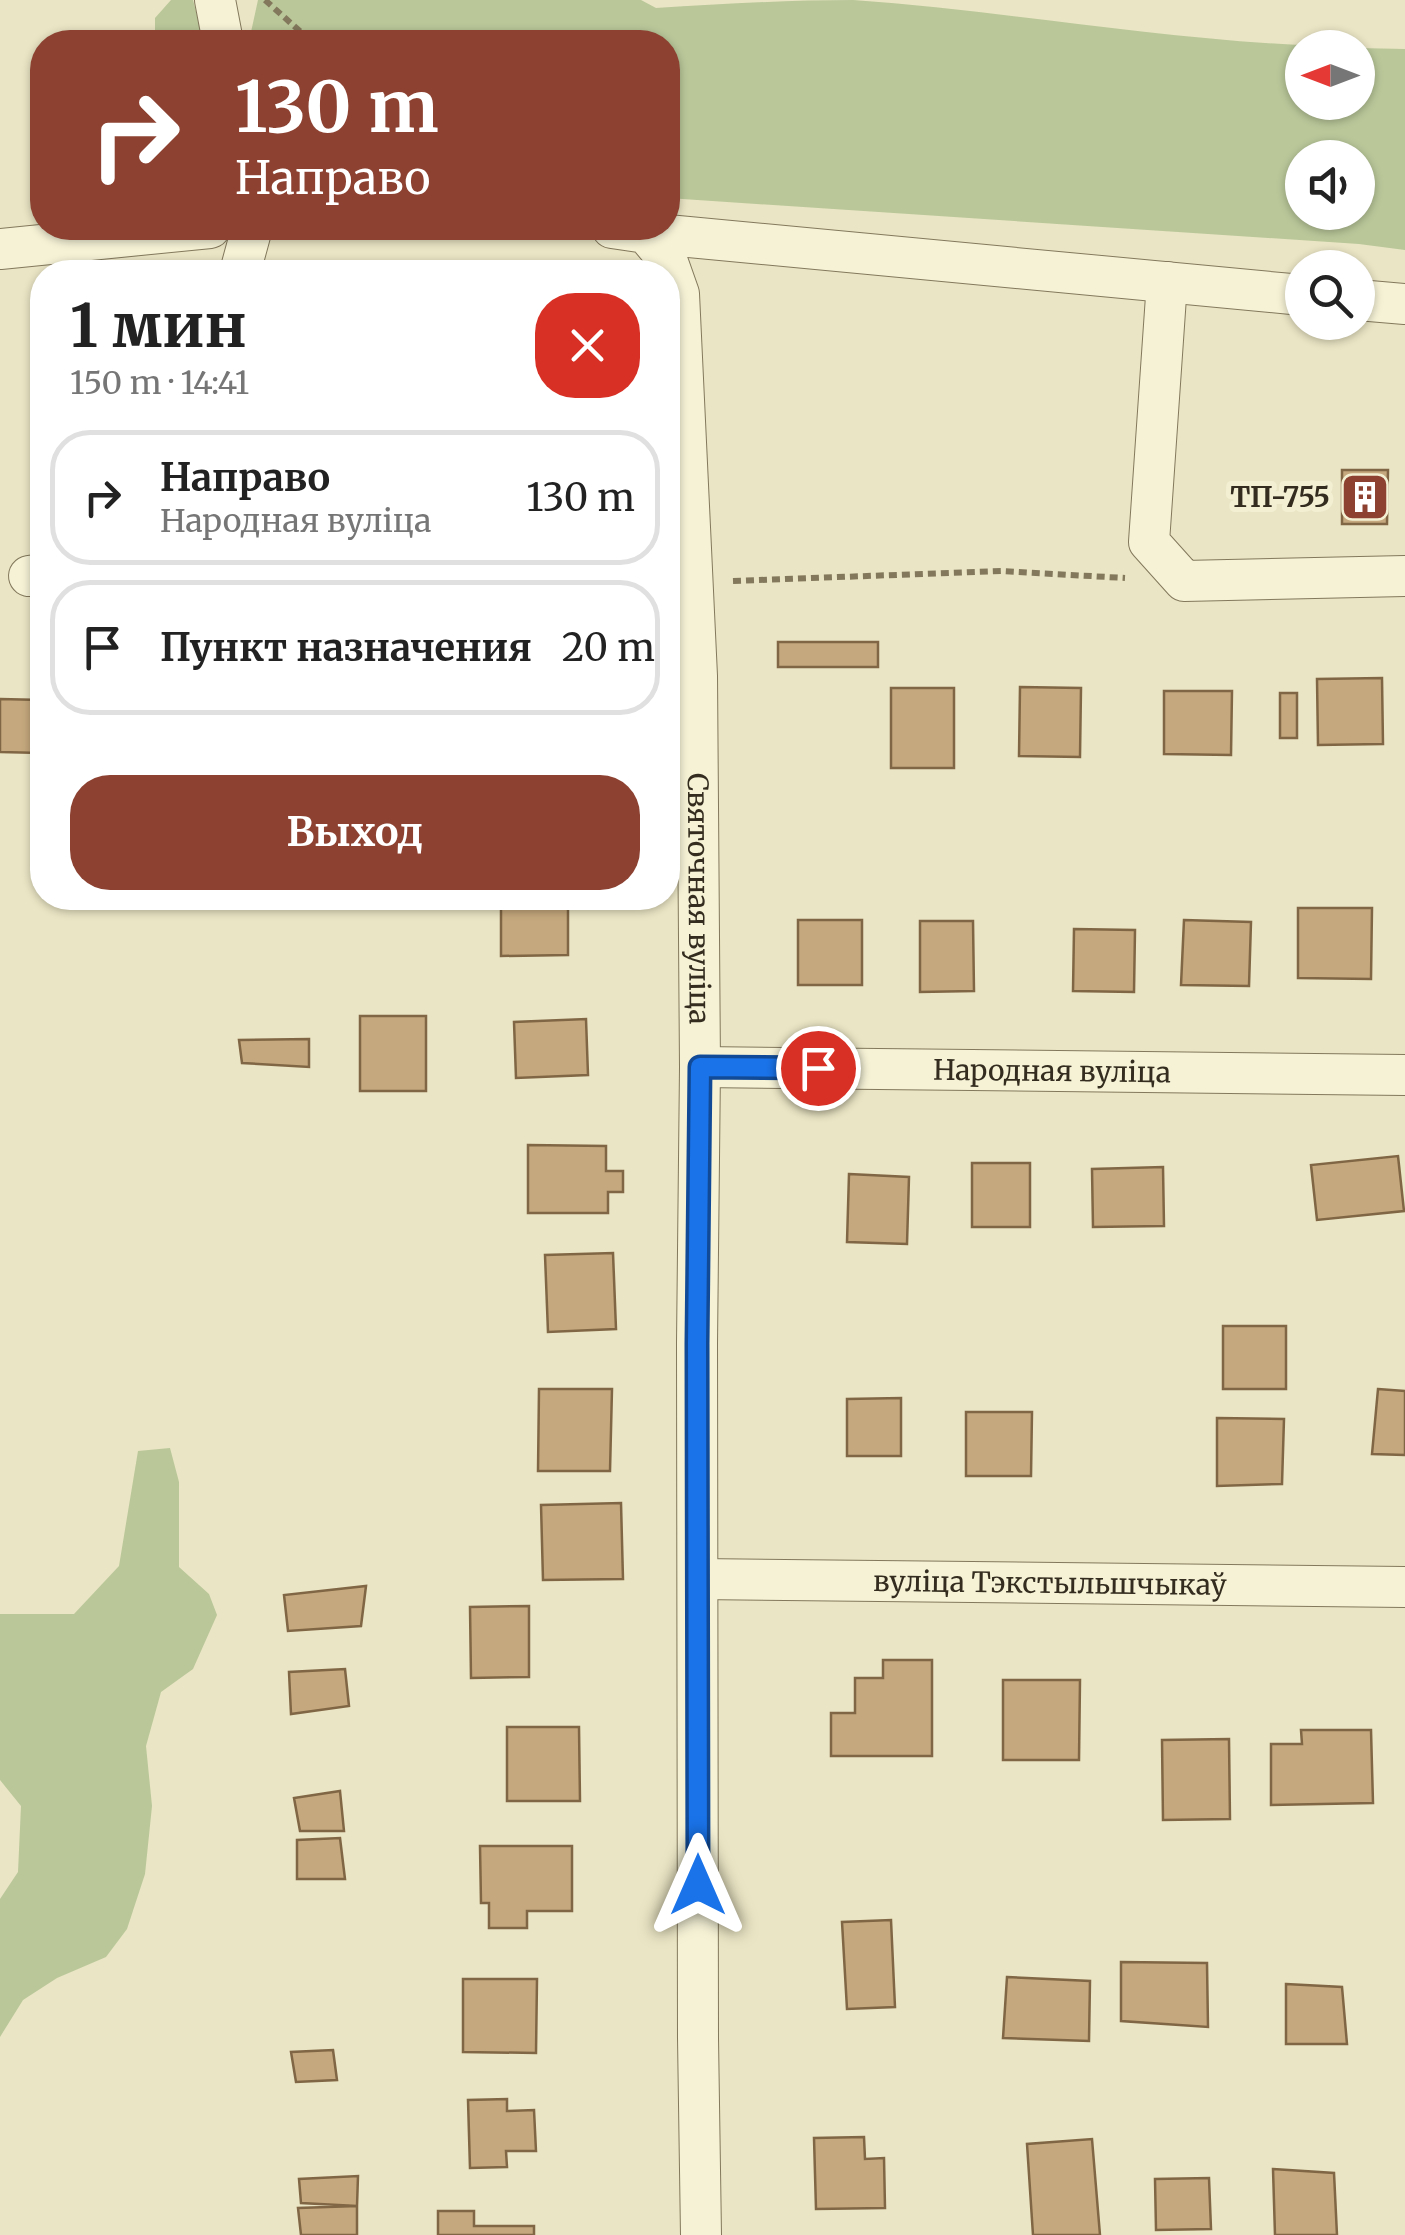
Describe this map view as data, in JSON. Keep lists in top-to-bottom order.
{
  "streets": {
    "street": ["Святочная вуліца", "Народная вуліца", "вуліца Тэкстыльшчыкаў"]
  },
  "crossings": [
    ["Святочная вуліца", "Народная вуліца"],
    ["Святочная вуліца", "вуліца Тэкстыльшчыкаў"]
  ],
  "places": {
    "building": ["ТП-755"]
  },
  "north": "left",
  "page": {
    "turn": ["130 m", "Направо"],
    "heading": ["1 мин", "150 m · 14:41"],
    "list": [
      {
        "name": "Направо",
        "note": "Народная вуліца",
        "value": "130 m"
      },
      {
        "name": "Пункт назначения",
        "value": "20 m"
      }
    ],
    "buttons": "Выход"
  }
}
